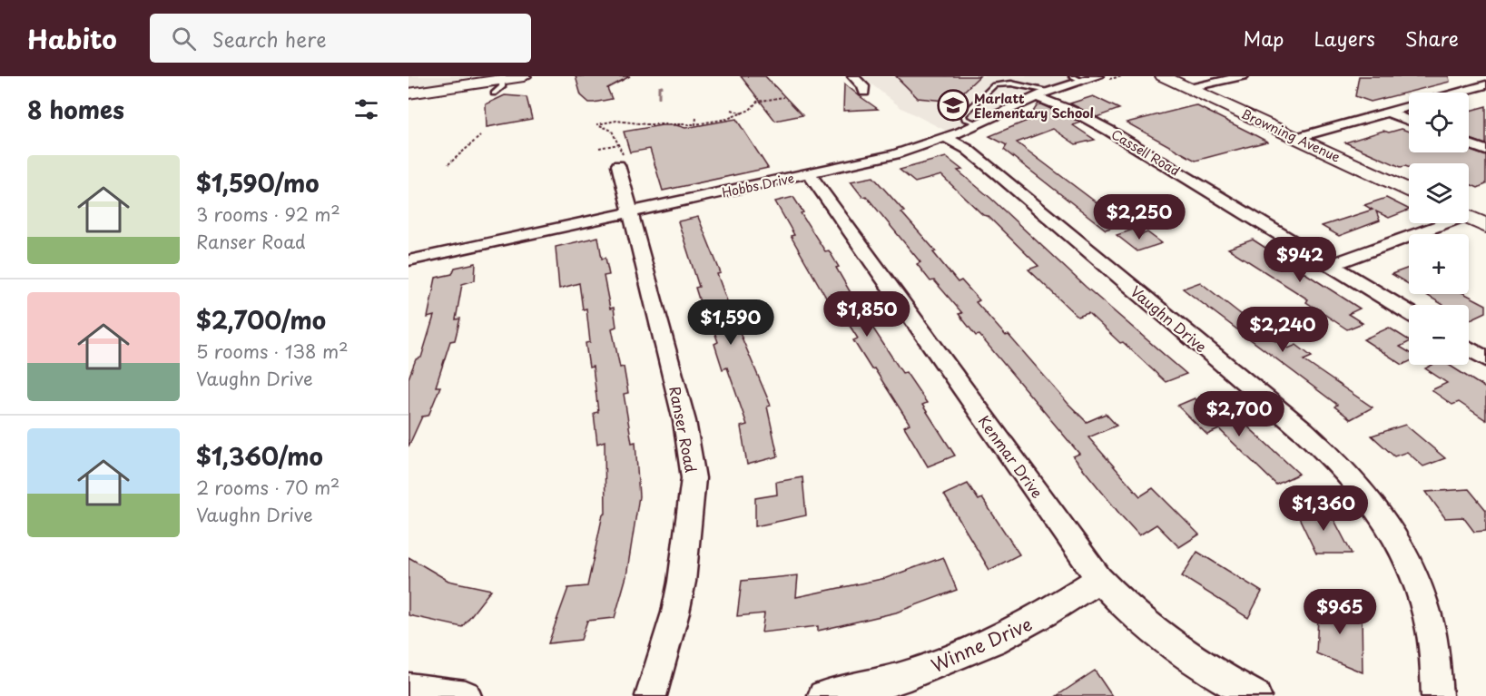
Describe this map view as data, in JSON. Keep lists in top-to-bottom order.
{
  "streets": {
    "street": [
      "Browning Avenue",
      "Cassell Road",
      "Hobbs Drive",
      "Vaughn Drive",
      "Ranser Road",
      "Kenmar Drive",
      "Winne Drive"
    ]
  },
  "crossings": [
    ["Cassell Road", "Hobbs Drive"],
    ["Hobbs Drive", "Vaughn Drive"],
    ["Hobbs Drive", "Ranser Road"],
    ["Hobbs Drive", "Kenmar Drive"],
    ["Kenmar Drive", "Winne Drive"]
  ],
  "places": {
    "school or university": ["Marlatt Elementary School"]
  },
  "page": {
    "header": "Habito",
    "search": "Search here",
    "nav": ["Map", "Layers", "Share"],
    "heading": "8 homes",
    "map_buttons": ["+", "−"],
    "list": [
      {
        "name": "$1,590/mo",
        "note": "3 rooms · 92 m² · Ranser Road"
      },
      {
        "name": "$2,700/mo",
        "note": "5 rooms · 138 m² · Vaughn Drive"
      },
      {
        "name": "$1,360/mo",
        "note": "2 rooms · 70 m² · Vaughn Drive"
      }
    ],
    "price": [
      "$2,250",
      "$942",
      "$1,850",
      "$1,590",
      "$2,240",
      "$2,700",
      "$1,360",
      "$965"
    ]
  }
}
